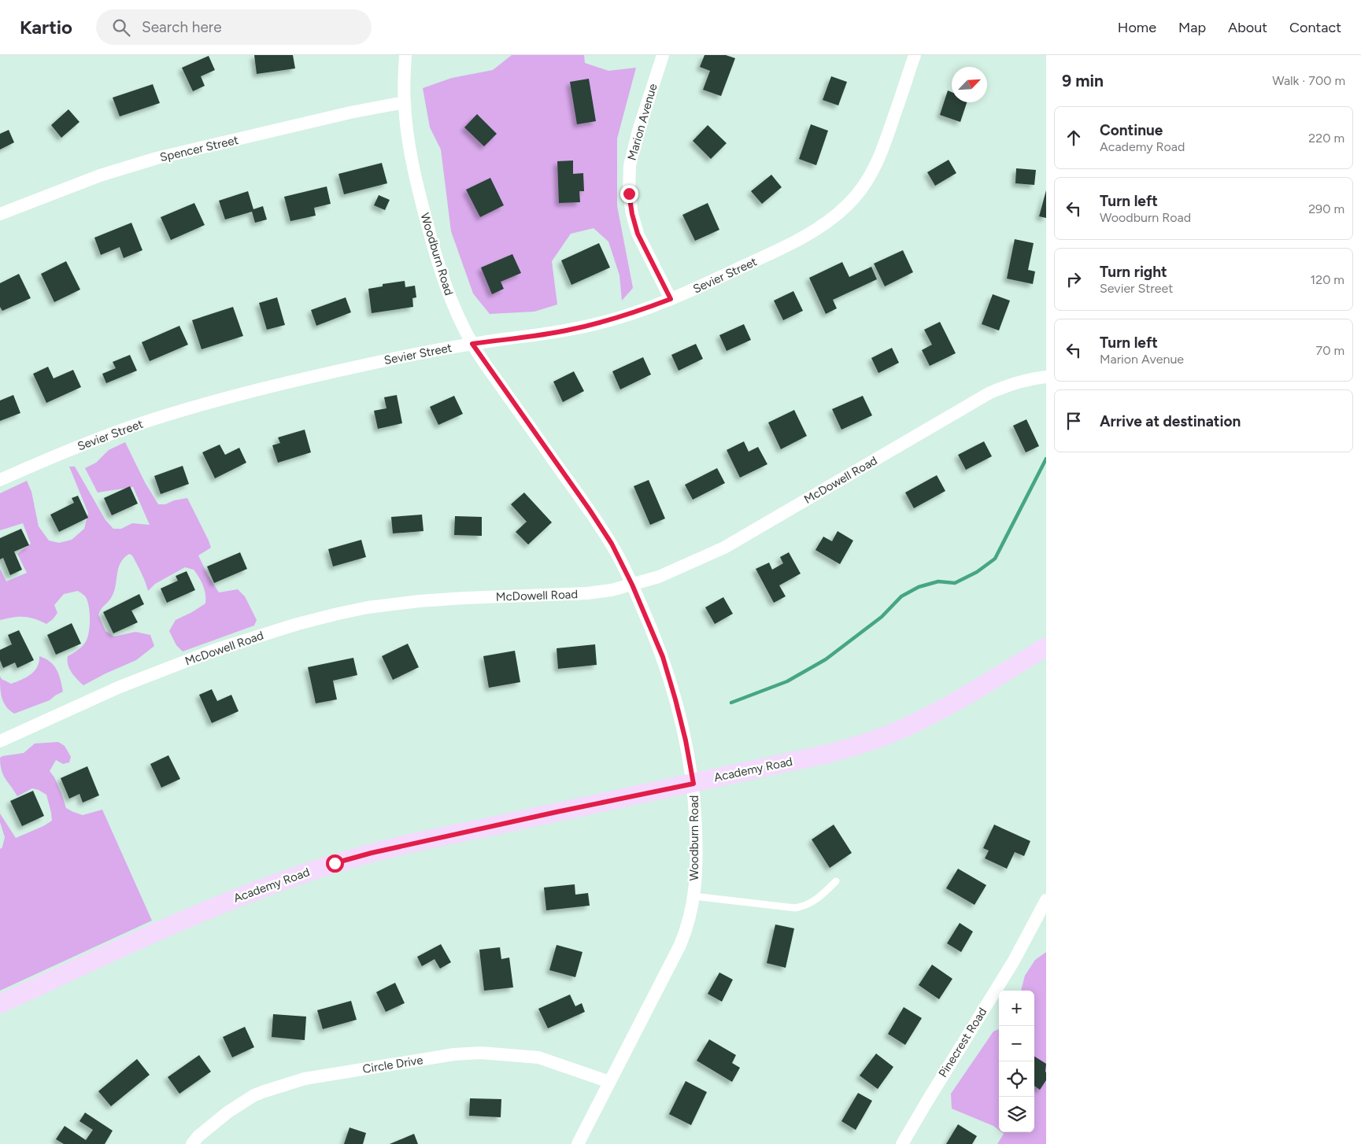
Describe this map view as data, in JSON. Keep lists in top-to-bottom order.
{
  "streets": {
    "main road": ["Academy Road"],
    "street": [
      "Marion Avenue",
      "Spencer Street",
      "Woodburn Road",
      "Sevier Street",
      "McDowell Road",
      "Pinecrest Road",
      "Circle Drive"
    ]
  },
  "crossings": [
    ["Marion Avenue", "Sevier Street"],
    ["Spencer Street", "Woodburn Road"],
    ["Woodburn Road", "Sevier Street"],
    ["Woodburn Road", "McDowell Road"],
    ["Woodburn Road", "Academy Road"],
    ["Woodburn Road", "Circle Drive"]
  ],
  "north": "top right",
  "page": {
    "header": "Kartio",
    "search": "Search here",
    "nav": [
      "Home",
      "Map",
      "About",
      "Contact"
    ],
    "heading": ["9 min", "Walk · 700 m"],
    "list": [
      ["Continue", "Academy Road", "220 m"],
      ["Turn left", "Woodburn Road", "290 m"],
      ["Turn right", "Sevier Street", "120 m"],
      ["Turn left", "Marion Avenue", "70 m"],
      "Arrive at destination"
    ],
    "map_buttons": ["+", "−"]
  }
}
